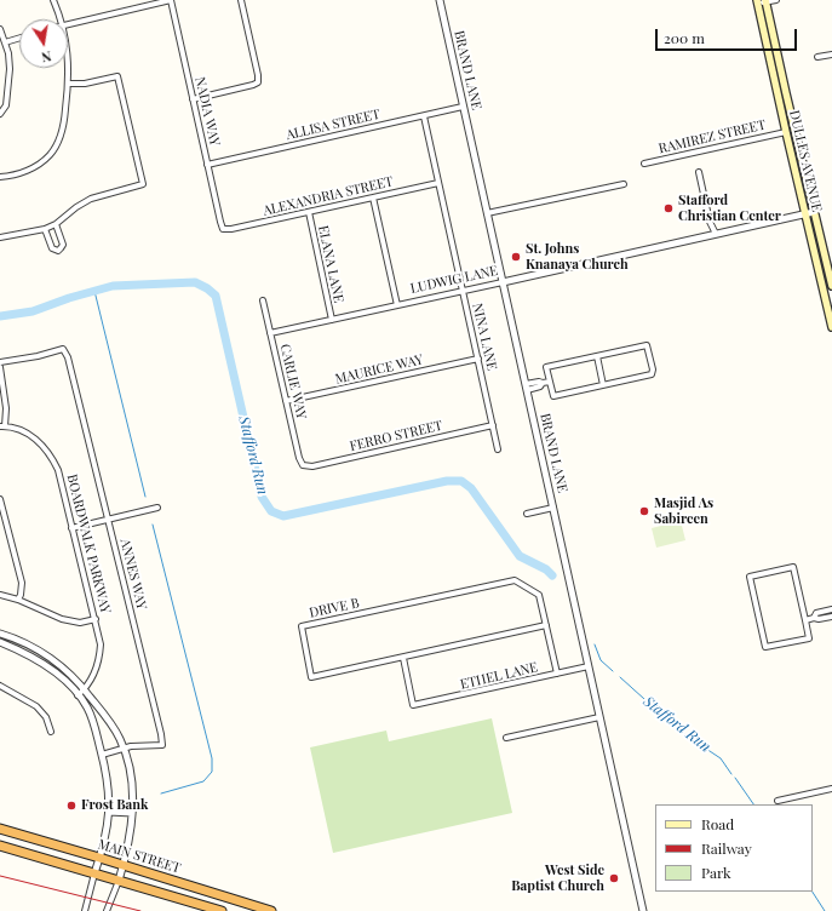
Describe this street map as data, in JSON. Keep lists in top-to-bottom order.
{
  "streets": {
    "highway": ["MAIN STREET"],
    "main road": ["DULLES AVENUE"],
    "street": [
      "BRAND LANE",
      "NADIA WAY",
      "ALLISA STREET",
      "RAMIREZ STREET",
      "ALEXANDRIA STREET",
      "ELANA LANE",
      "LUDWIG LANE",
      "NINA LANE",
      "MAURICE WAY",
      "CARLIE WAY",
      "FERRO STREET",
      "BOARDWALK PARKWAY",
      "ANNES WAY",
      "DRIVE B",
      "ETHEL LANE"
    ]
  },
  "crossings": [
    ["BRAND LANE", "ALLISA STREET"],
    ["BRAND LANE", "LUDWIG LANE"],
    ["BRAND LANE", "ETHEL LANE"],
    ["NADIA WAY", "ALLISA STREET"],
    ["NADIA WAY", "ALEXANDRIA STREET"],
    ["ALLISA STREET", "NINA LANE"],
    ["RAMIREZ STREET", "DULLES AVENUE"],
    ["DULLES AVENUE", "LUDWIG LANE"],
    ["ALEXANDRIA STREET", "ELANA LANE"],
    ["ALEXANDRIA STREET", "NINA LANE"],
    ["ELANA LANE", "LUDWIG LANE"],
    ["LUDWIG LANE", "NINA LANE"],
    ["LUDWIG LANE", "CARLIE WAY"],
    ["NINA LANE", "MAURICE WAY"],
    ["NINA LANE", "FERRO STREET"],
    ["MAURICE WAY", "CARLIE WAY"],
    ["CARLIE WAY", "FERRO STREET"],
    ["DRIVE B", "ETHEL LANE"]
  ],
  "water": ["Stafford Run"],
  "places": [
    "Stafford Christian Center",
    "St. Johns Knanaya Church",
    "Masjid As Sabireen",
    "Frost Bank",
    "West Side Baptist Church"
  ],
  "legend": ["Road", "Railway", "Park"],
  "scale_bar": "200 m",
  "north": "bottom"
}
